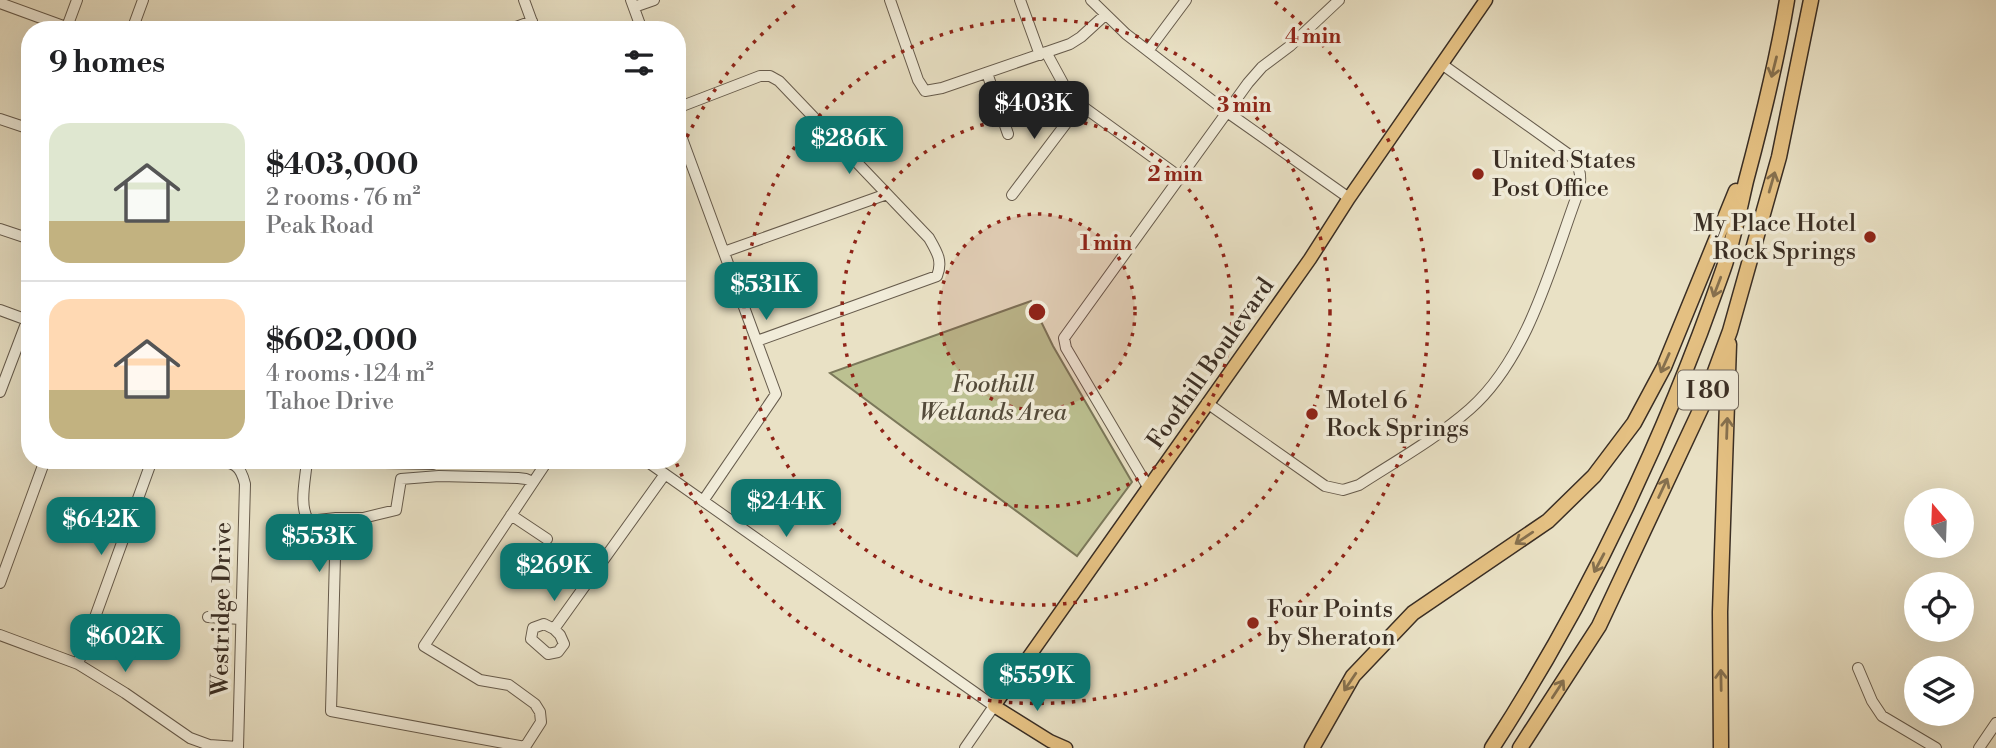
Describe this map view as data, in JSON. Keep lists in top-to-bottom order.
{
  "streets": {
    "highway": ["I 80"],
    "main road": ["Foothill Boulevard"],
    "street": ["Westridge Drive"]
  },
  "parks": ["Foothill Wetlands Area"],
  "places": [
    "United States Post Office",
    "My Place Hotel Rock Springs",
    "Motel 6 Rock Springs",
    "Four Points by Sheraton"
  ],
  "north": "top",
  "page": {
    "heading": "9 homes",
    "price": [
      "$403K",
      "$286K",
      "$531K",
      "$244K",
      "$642K",
      "$553K",
      "$269K",
      "$602K",
      "$559K"
    ],
    "list": [
      {
        "name": "$403,000",
        "note": "2 rooms · 76 m² · Peak Road"
      },
      {
        "name": "$602,000",
        "note": "4 rooms · 124 m² · Tahoe Drive"
      }
    ]
  },
  "rings": [
    "4 min",
    "3 min",
    "2 min",
    "1 min"
  ]
}
